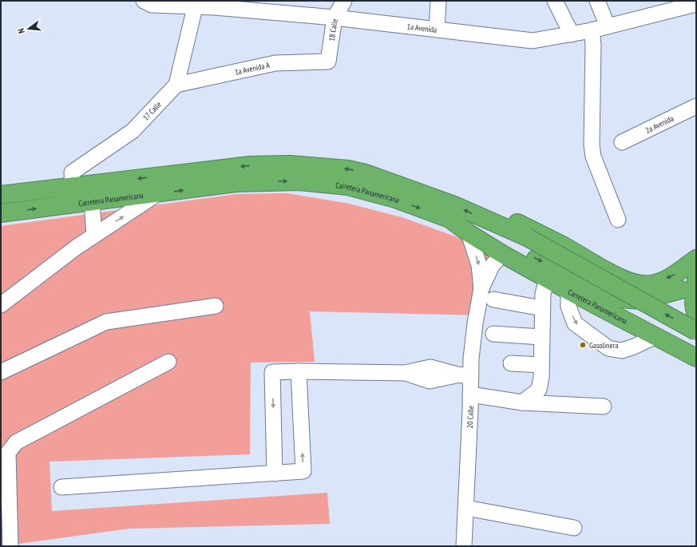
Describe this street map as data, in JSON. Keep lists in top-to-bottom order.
{
  "streets": {
    "highway": ["Carretera Panamericana"],
    "street": [
      "1a Avenida",
      "18 Calle",
      "1a Avenida A",
      "17 Calle",
      "2a Avenida",
      "20 Calle"
    ]
  },
  "crossings": [
    ["1a Avenida", "18 Calle"],
    ["18 Calle", "1a Avenida A"],
    ["1a Avenida A", "17 Calle"],
    ["17 Calle", "Carretera Panamericana"],
    ["Carretera Panamericana", "20 Calle"]
  ],
  "places": ["Gasolinera"],
  "north": "left"
}
